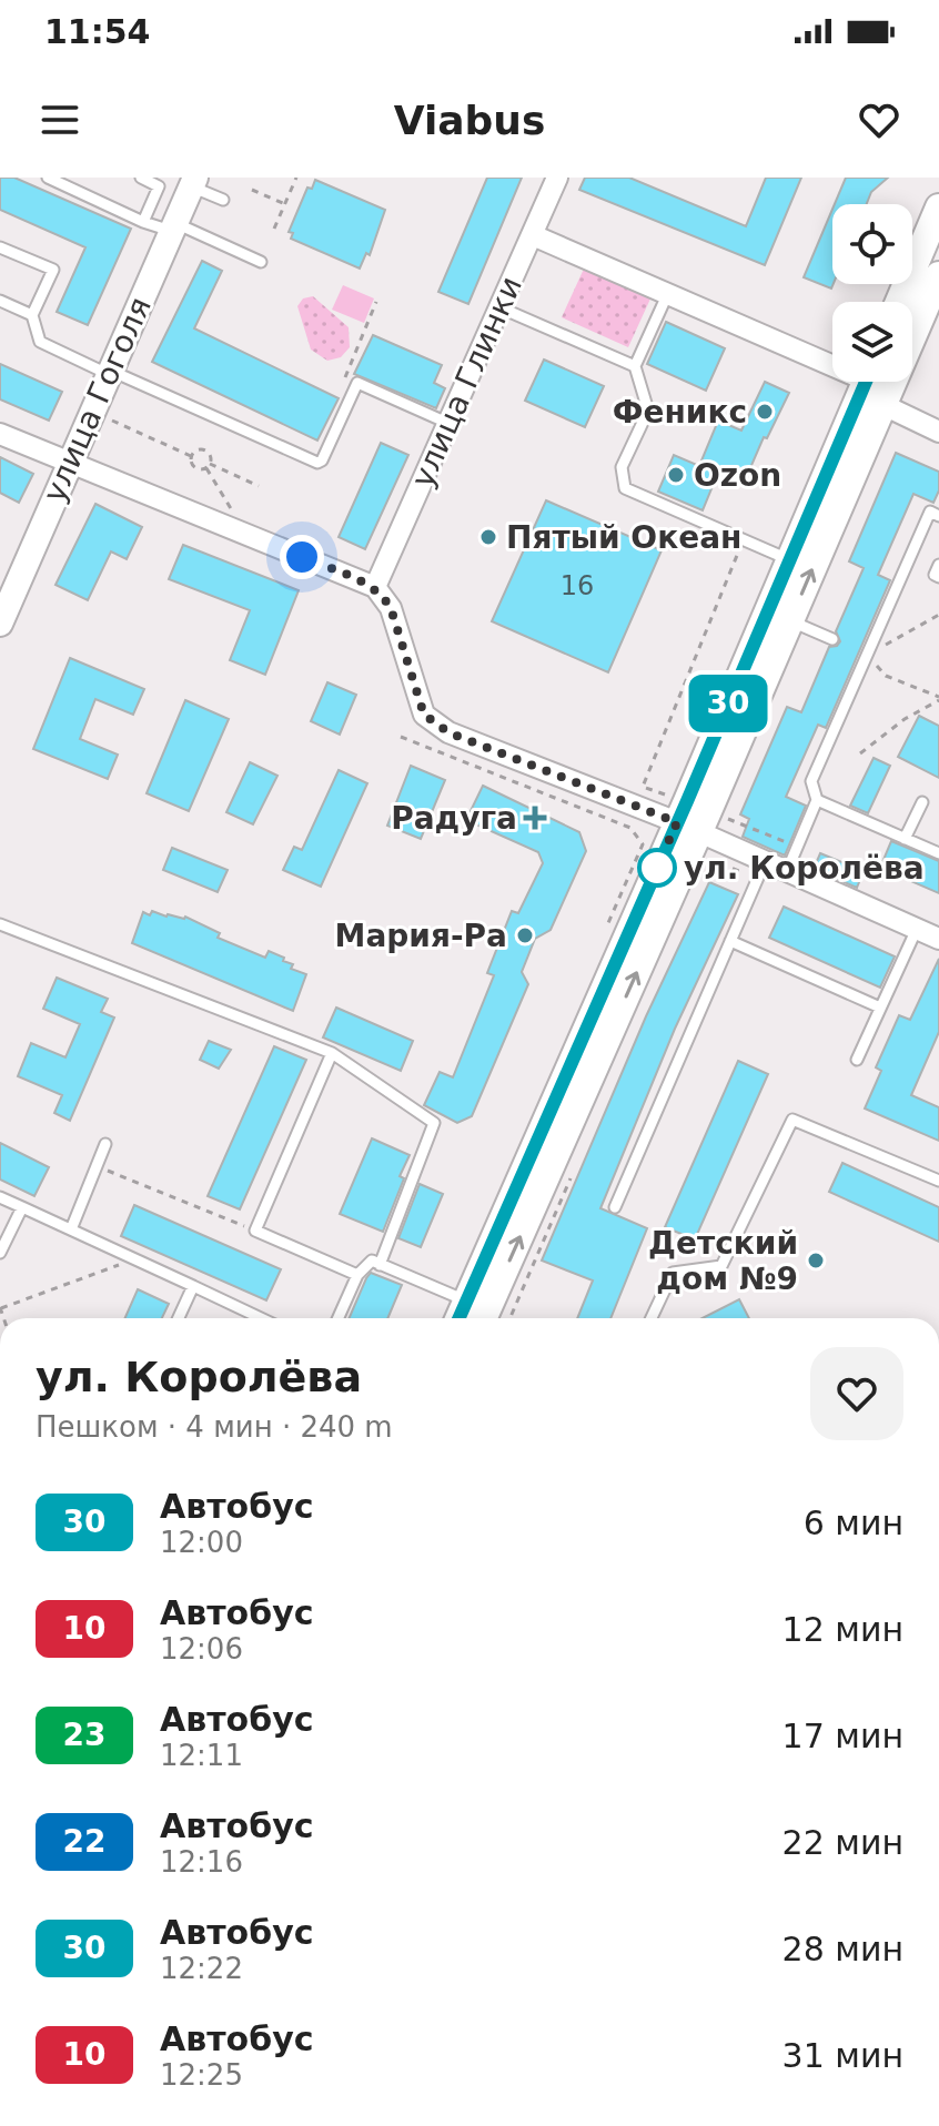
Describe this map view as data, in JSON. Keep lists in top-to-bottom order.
{
  "streets": {
    "street": ["улица Глинки", "улица Гоголя"]
  },
  "places": {
    "other": [
      "Феникс",
      "Ozon",
      "Пятый Океан",
      "ул. Королёва",
      "Мария-Ра",
      "Детский дом №9"
    ],
    "health": ["Радуга"]
  },
  "lines": ["bus line 30"],
  "house_numbers": ["16"],
  "page": {
    "status": "11:54",
    "header": "Viabus",
    "on_map": "30",
    "heading": ["ул. Королёва", "Пешком · 4 мин · 240 m"],
    "list": [
      {
        "mark": "30",
        "name": "Автобус",
        "note": "12:00",
        "value": "6 мин"
      },
      {
        "mark": "10",
        "name": "Автобус",
        "note": "12:06",
        "value": "12 мин"
      },
      {
        "mark": "23",
        "name": "Автобус",
        "note": "12:11",
        "value": "17 мин"
      },
      {
        "mark": "22",
        "name": "Автобус",
        "note": "12:16",
        "value": "22 мин"
      },
      {
        "mark": "30",
        "name": "Автобус",
        "note": "12:22",
        "value": "28 мин"
      },
      {
        "mark": "10",
        "name": "Автобус",
        "note": "12:25",
        "value": "31 мин"
      }
    ]
  }
}
